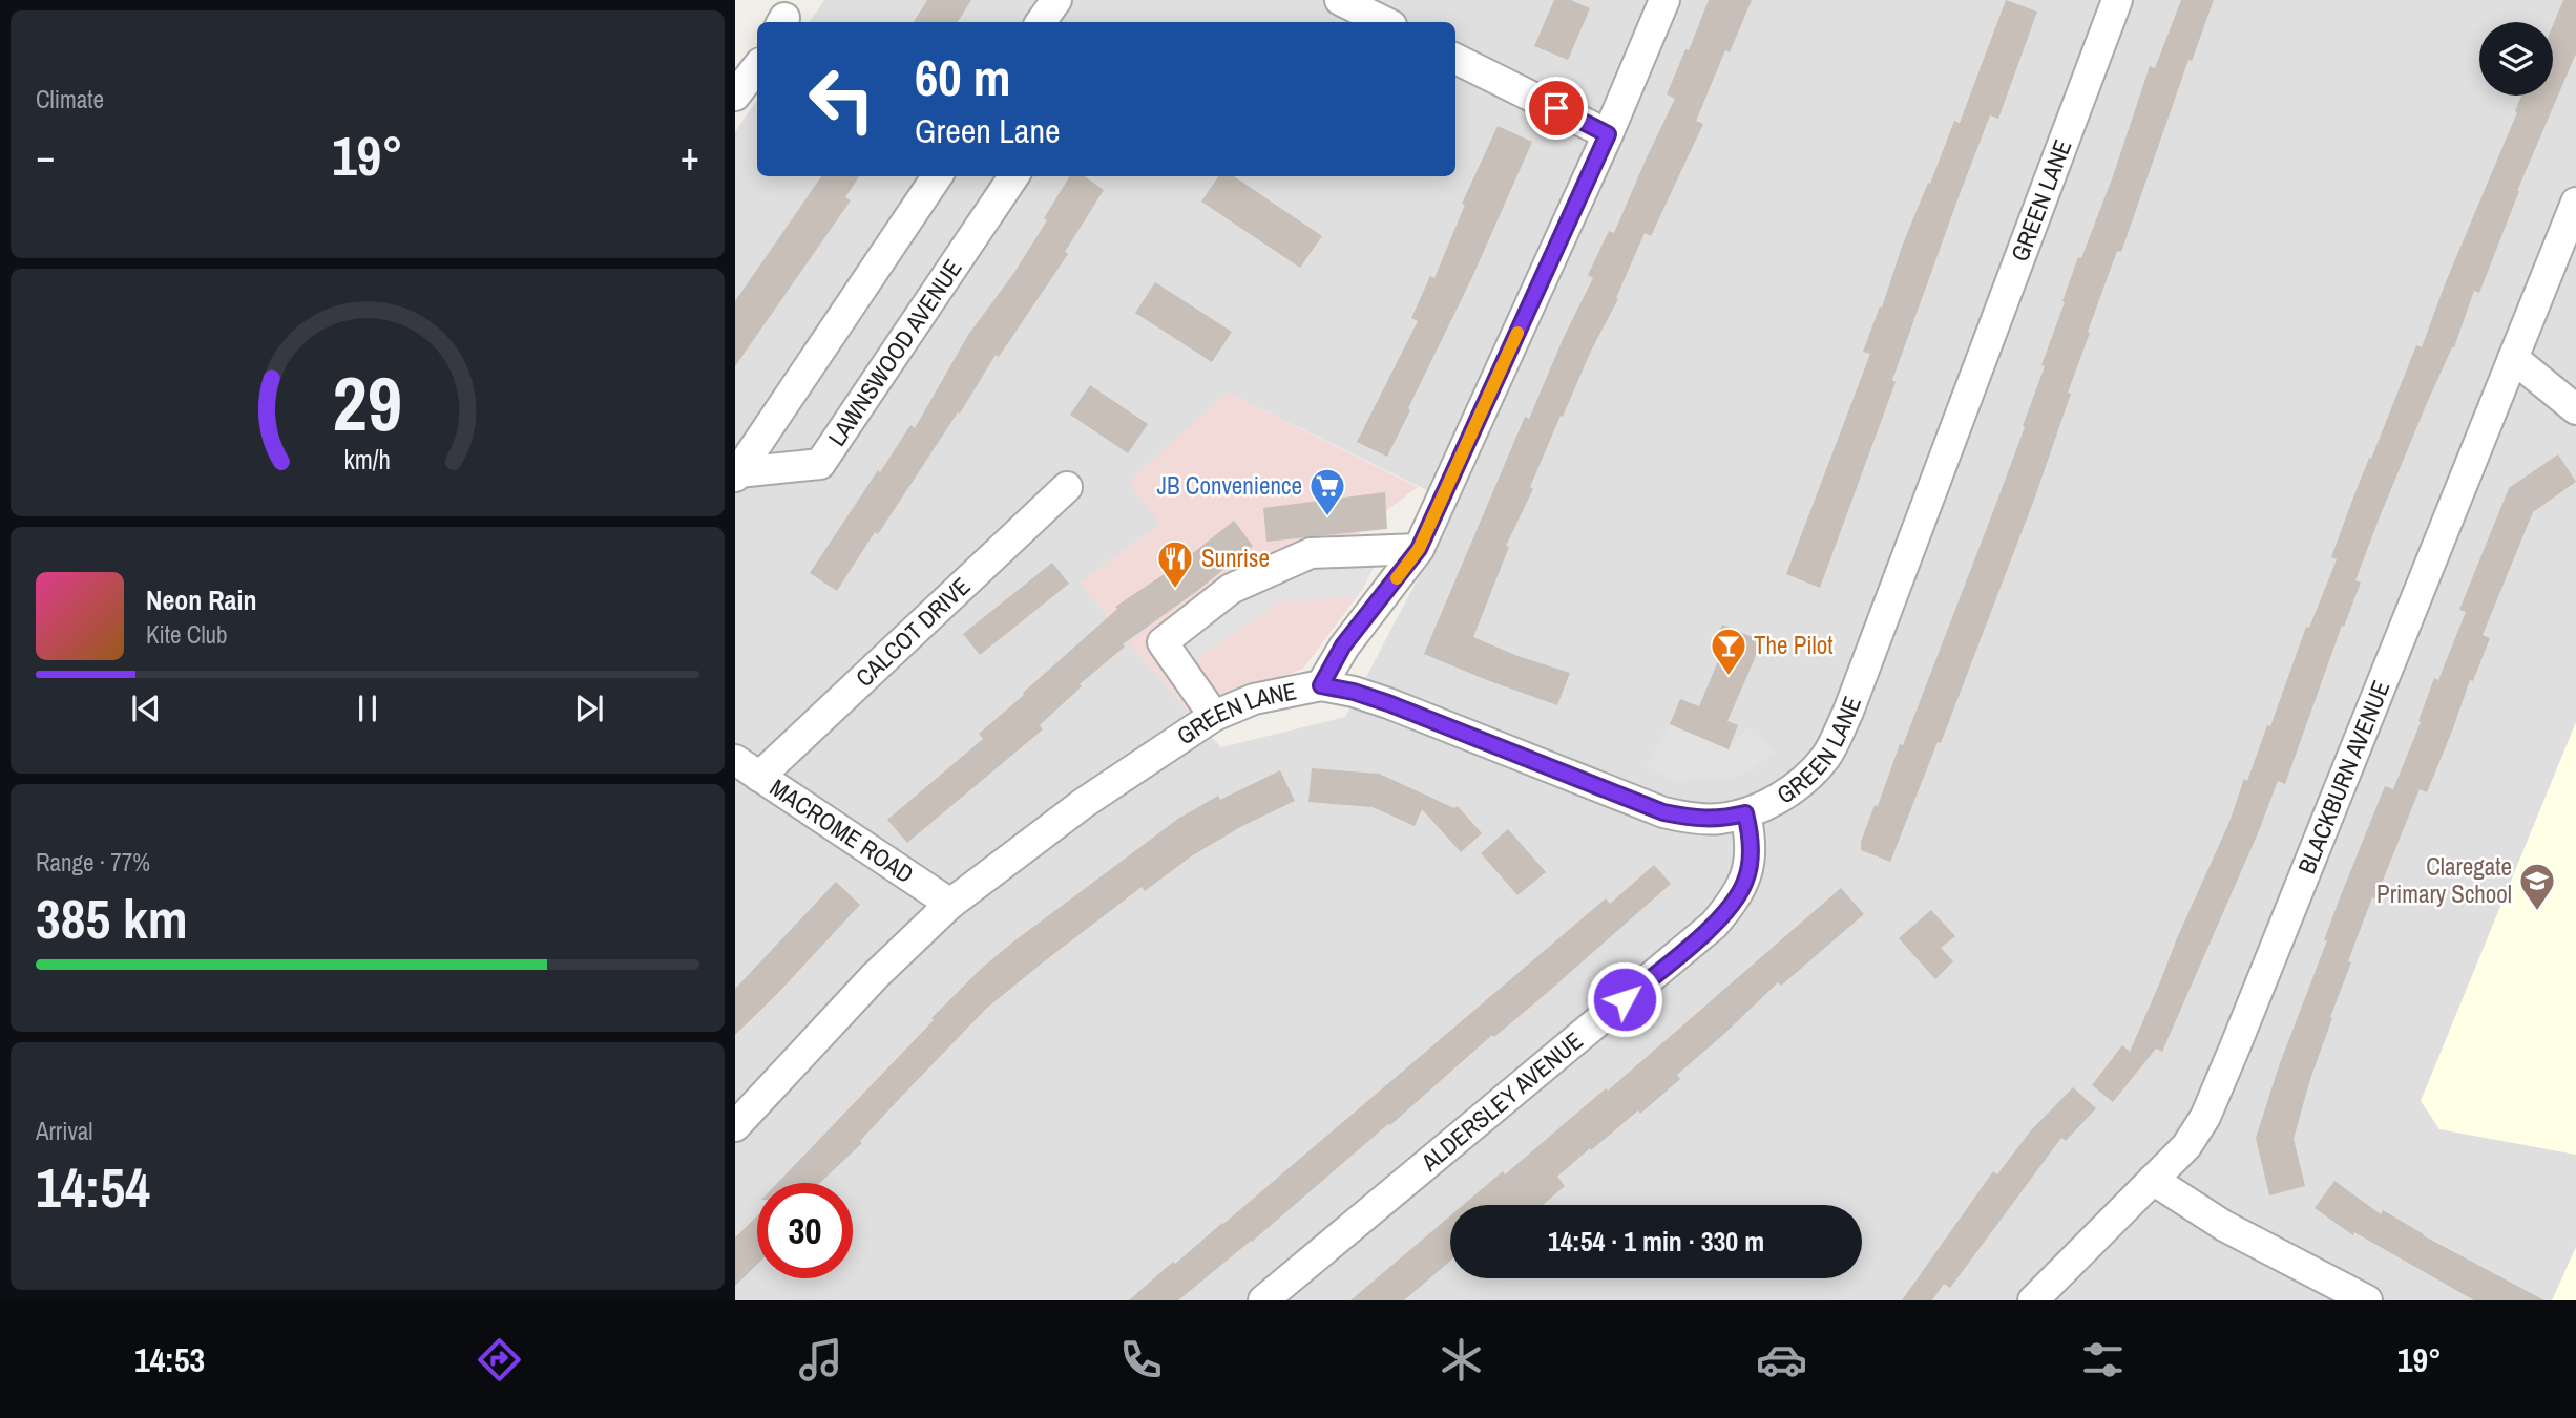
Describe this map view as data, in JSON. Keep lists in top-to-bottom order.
{
  "streets": {
    "street": [
      "GREEN LANE",
      "LAWNSWOOD AVENUE",
      "CALCOT DRIVE",
      "BLACKBURN AVENUE",
      "MACROME ROAD",
      "ALDERSLEY AVENUE"
    ]
  },
  "crossings": [
    ["GREEN LANE", "MACROME ROAD"],
    ["GREEN LANE", "ALDERSLEY AVENUE"],
    ["CALCOT DRIVE", "MACROME ROAD"]
  ],
  "places": {
    "supermarket": ["JB Convenience"],
    "restaurant": ["Sunrise"],
    "bar": ["The Pilot"],
    "school or university": ["Claregate Primary School"]
  },
  "page": {
    "tile": [
      "Climate",
      ["Range · 77%", "385 km"],
      ["Arrival", "14:54"]
    ],
    "turn": ["60 m", "Green Lane"],
    "heat": ["−", "19°", "+"],
    "song": ["Neon Rain", "Kite Club"],
    "limit": "30",
    "trip": "14:54 · 1 min · 330 m",
    "tabs": ["14:53", "19°"],
    "gauge": ["29", "km/h"]
  }
}
